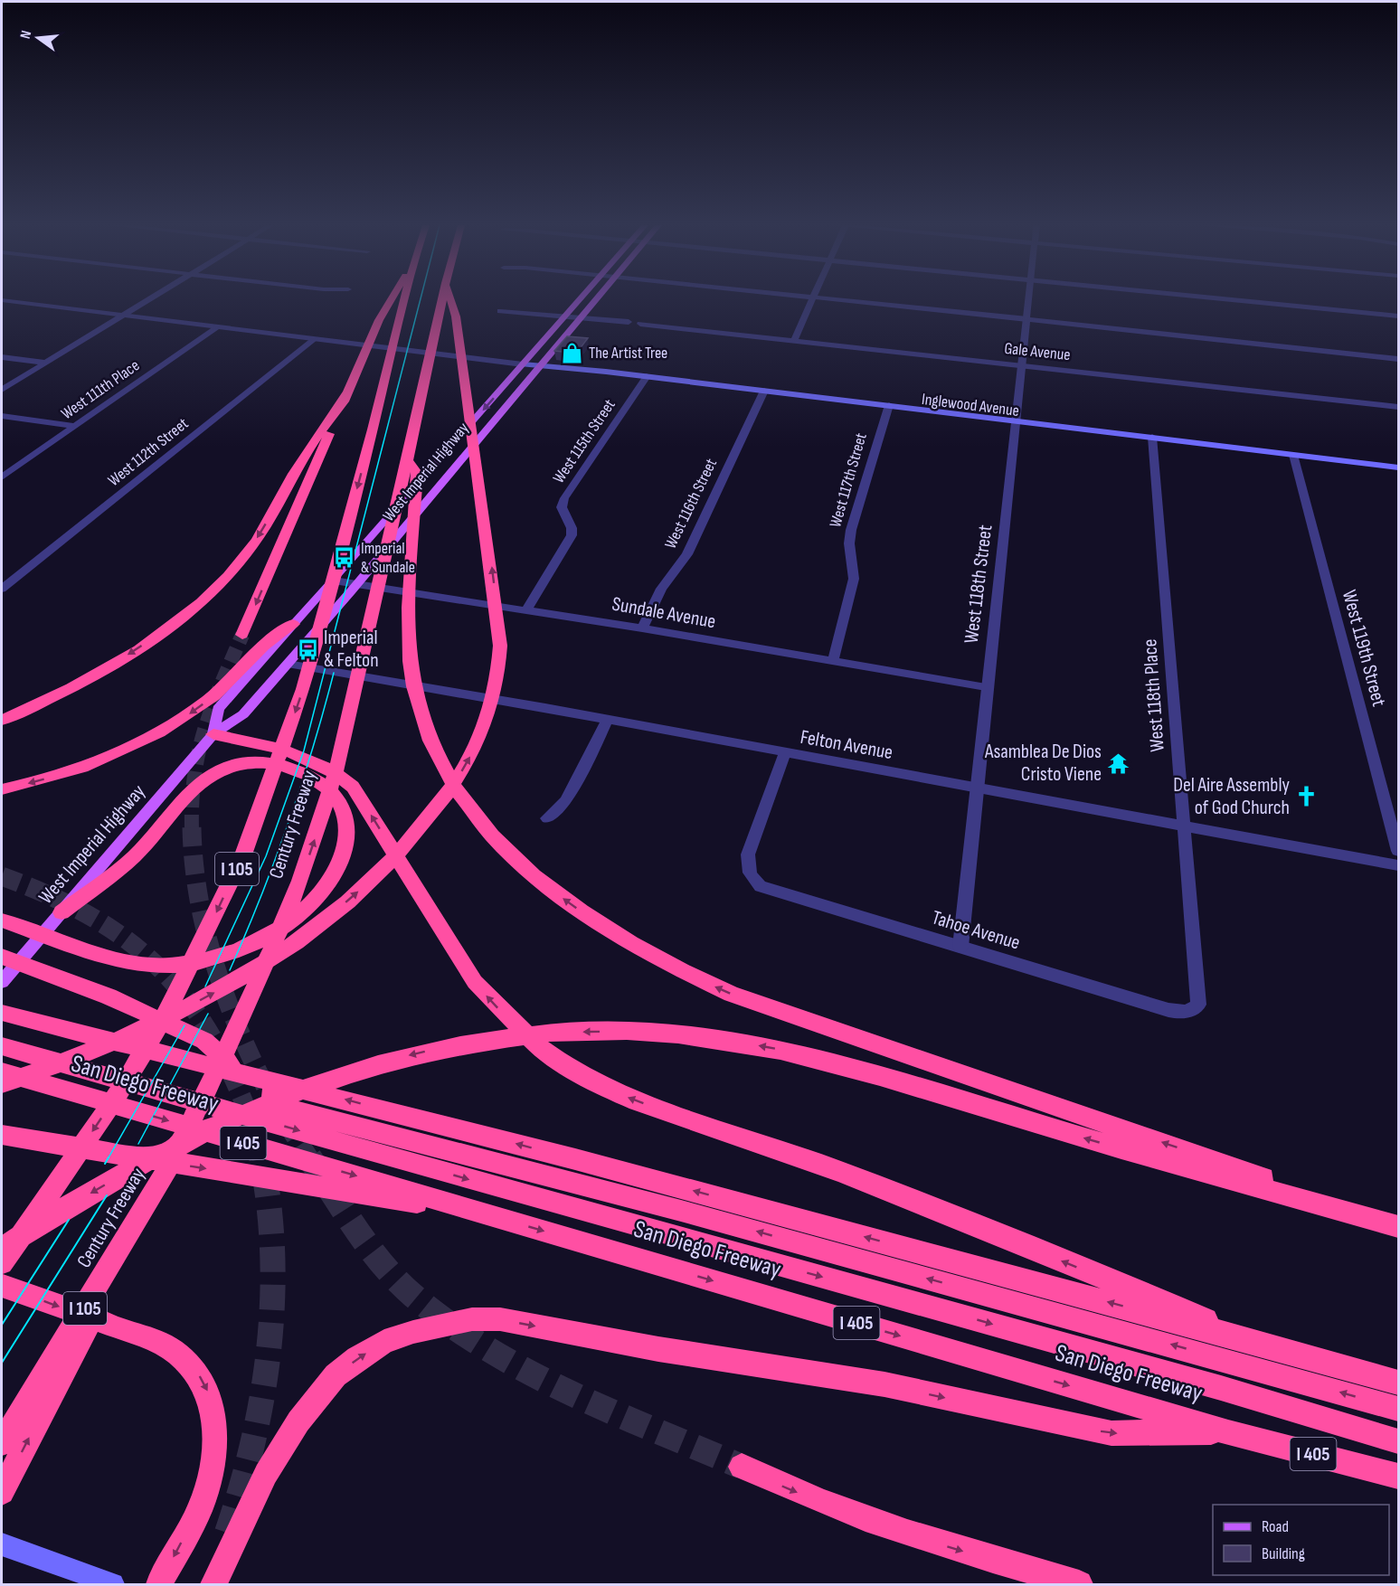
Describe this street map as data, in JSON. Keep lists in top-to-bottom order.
{
  "streets": {
    "highway": [
      "Century Freeway",
      "I 105",
      "San Diego Freeway",
      "I 405"
    ],
    "main road": ["Inglewood Avenue", "West Imperial Highway"],
    "street": [
      "Gale Avenue",
      "West 111th Place",
      "West 115th Street",
      "West 112th Street",
      "West 117th Street",
      "West 116th Street",
      "West 118th Street",
      "Sundale Avenue",
      "West 119th Street",
      "West 118th Place",
      "Felton Avenue",
      "Tahoe Avenue"
    ]
  },
  "crossings": [
    ["Gale Avenue", "West 118th Street"],
    ["Inglewood Avenue", "West 115th Street"],
    ["Inglewood Avenue", "West Imperial Highway"],
    ["Inglewood Avenue", "West 117th Street"],
    ["Inglewood Avenue", "West 116th Street"],
    ["Inglewood Avenue", "West 118th Street"],
    ["Inglewood Avenue", "West 119th Street"],
    ["Inglewood Avenue", "West 118th Place"],
    ["West 115th Street", "Sundale Avenue"],
    ["West Imperial Highway", "Sundale Avenue"],
    ["West Imperial Highway", "Felton Avenue"],
    ["West 117th Street", "Sundale Avenue"],
    ["West 116th Street", "Sundale Avenue"],
    ["West 118th Street", "Sundale Avenue"],
    ["West 118th Street", "Felton Avenue"],
    ["West 118th Street", "Tahoe Avenue"],
    ["West 118th Place", "Felton Avenue"],
    ["West 118th Place", "Tahoe Avenue"],
    ["Felton Avenue", "Tahoe Avenue"]
  ],
  "places": {
    "shop": ["The Artist Tree"],
    "bus stop": ["Imperial & Sundale", "Imperial & Felton"],
    "temple": ["Asamblea De Dios Cristo Viene"],
    "church": ["Del Aire Assembly of God Church"]
  },
  "legend": ["Road", "Building"],
  "north": "left"
}
